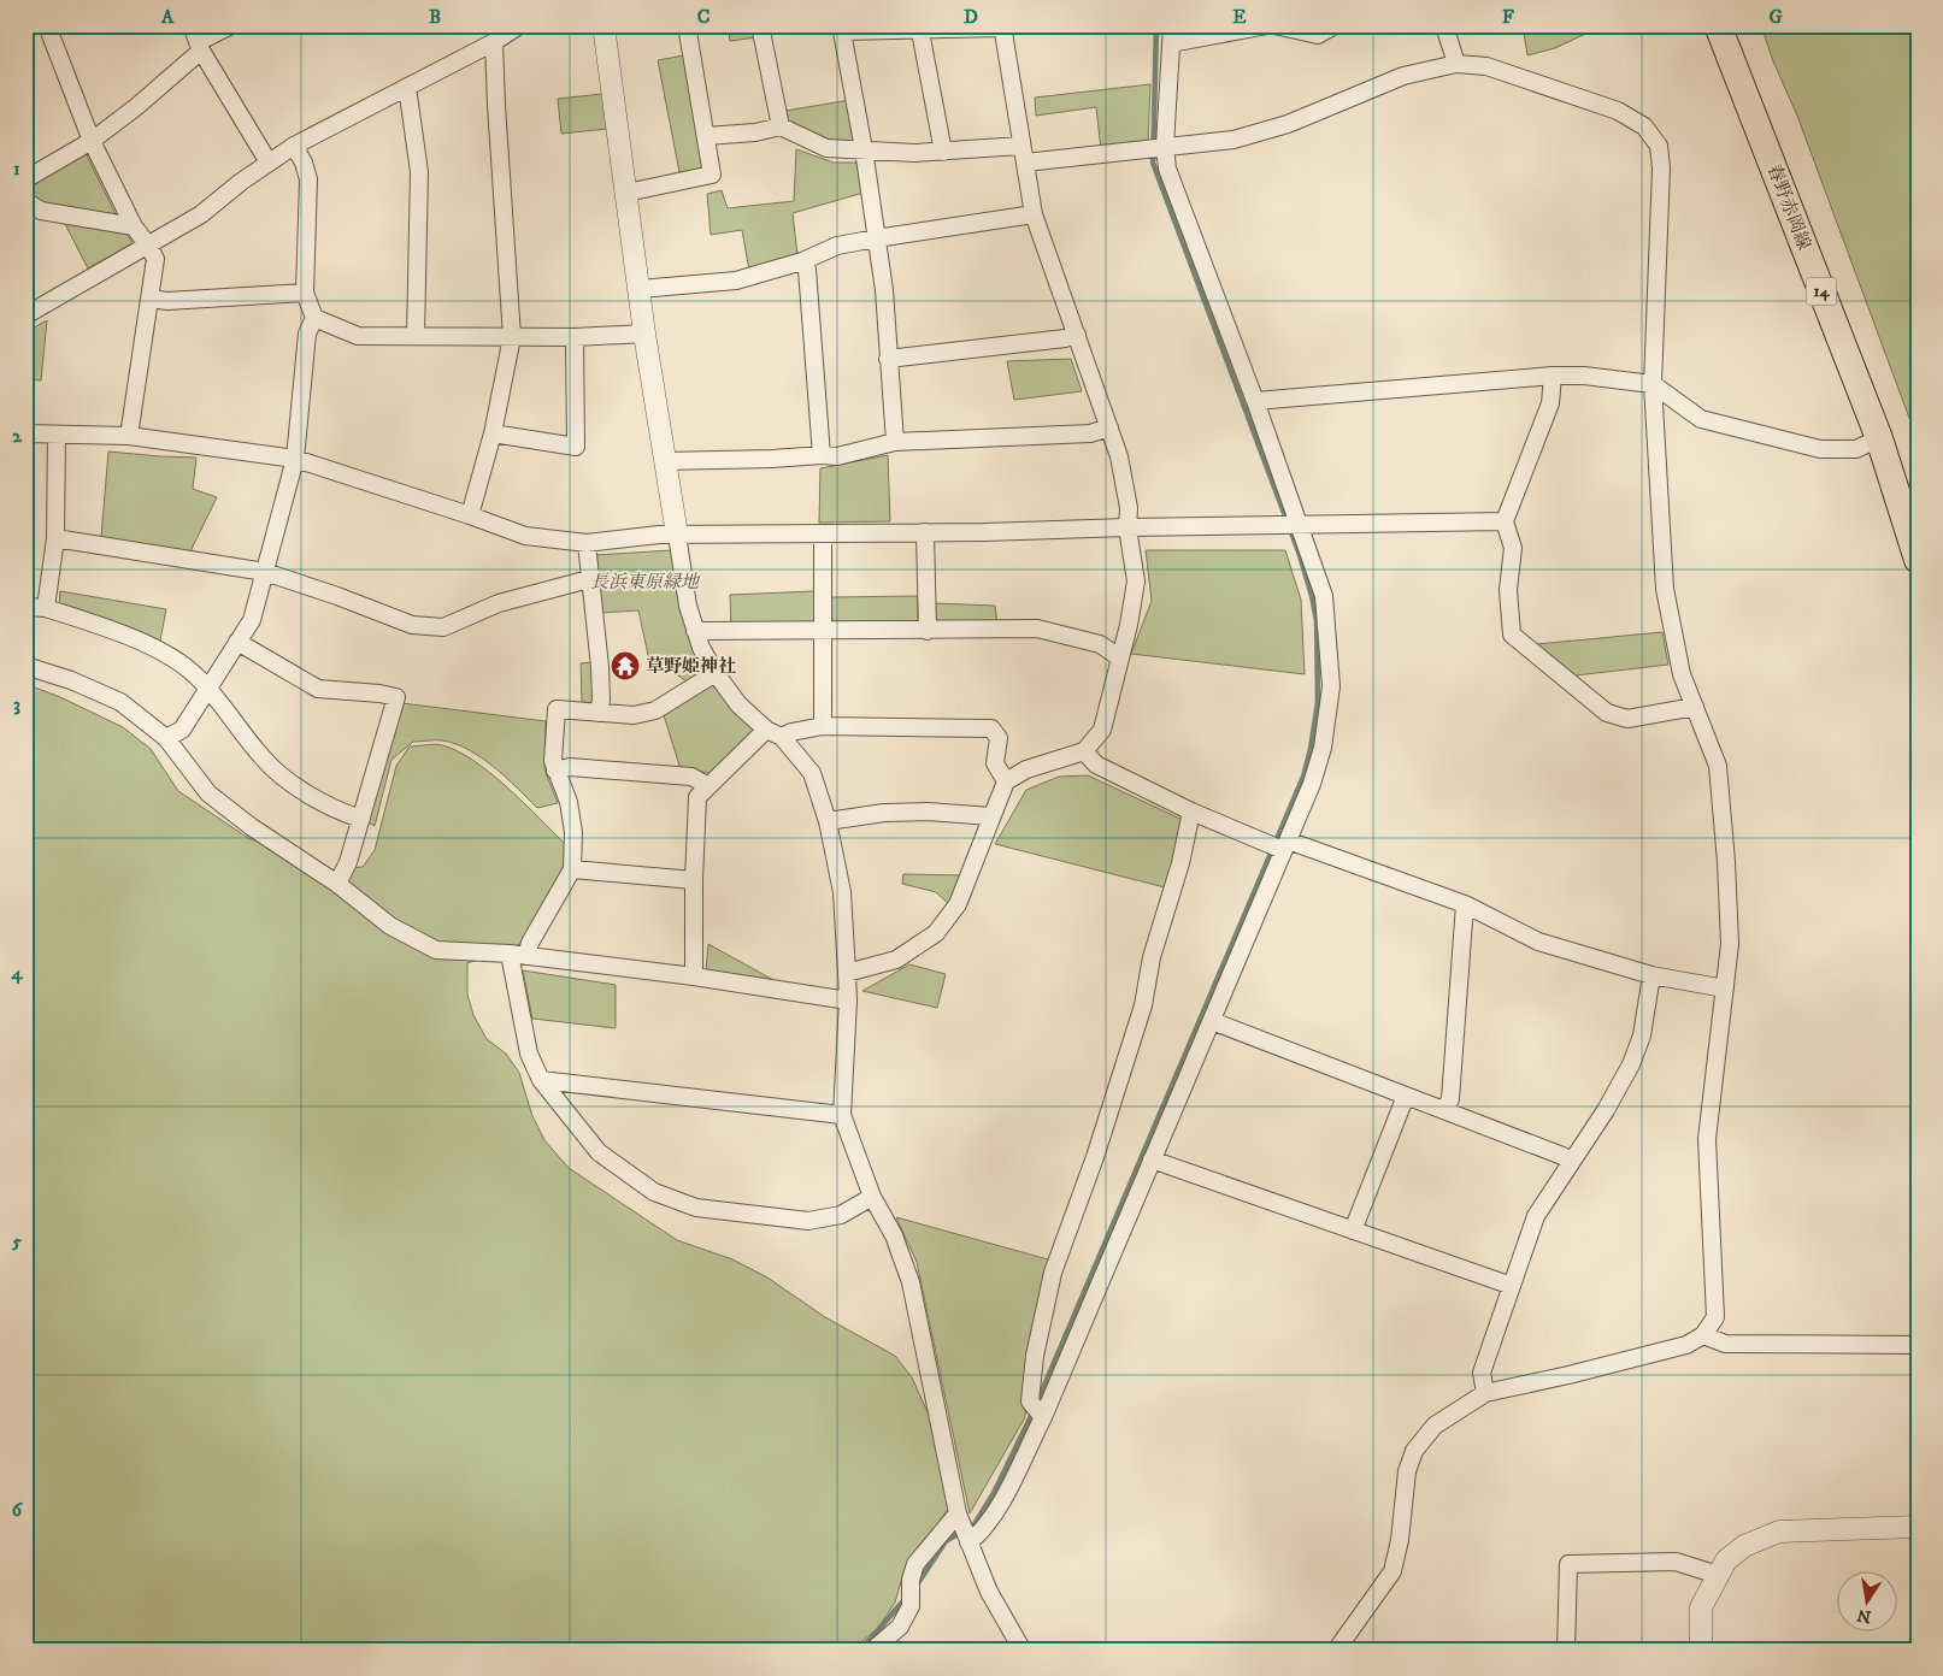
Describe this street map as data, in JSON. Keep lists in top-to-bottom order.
{
  "streets": {
    "main road": ["春野赤岡線", "14"]
  },
  "parks": ["長浜東原緑地"],
  "places": {
    "temple": ["草野姫神社"]
  },
  "north": "bottom",
  "grid": {
    "columns": [
      "A",
      "B",
      "C",
      "D",
      "E",
      "F",
      "G"
    ],
    "rows": [
      "1",
      "2",
      "3",
      "4",
      "5",
      "6"
    ]
  }
}
